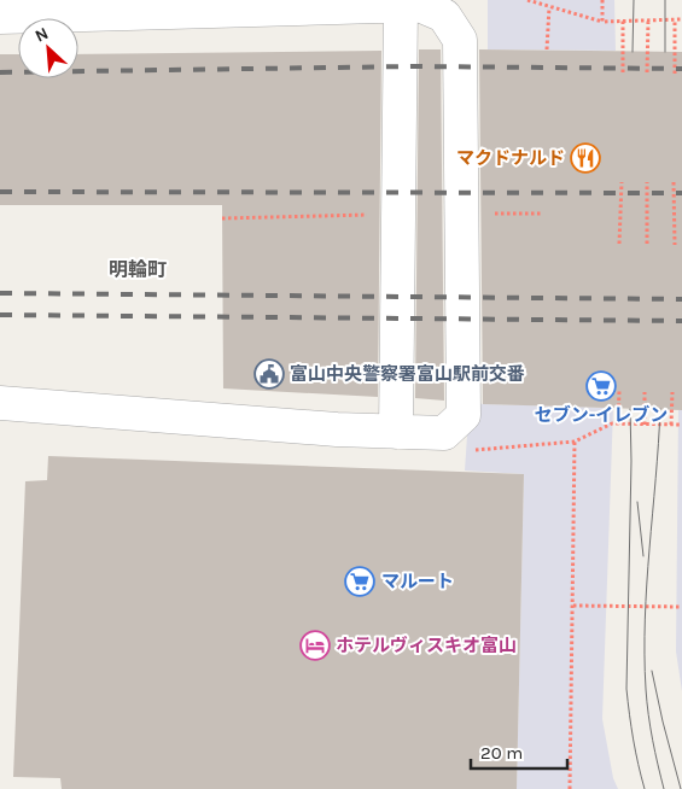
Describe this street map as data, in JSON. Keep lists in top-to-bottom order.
{
  "districts": ["明輪町"],
  "places": {
    "restaurant": ["マクドナルド"],
    "public building": ["富山中央警察署富山駅前交番"],
    "supermarket": ["セブン-イレブン", "マルート"],
    "hotel": ["ホテルヴィスキオ富山"]
  },
  "scale_bar": "20 m",
  "north": "top left"
}
